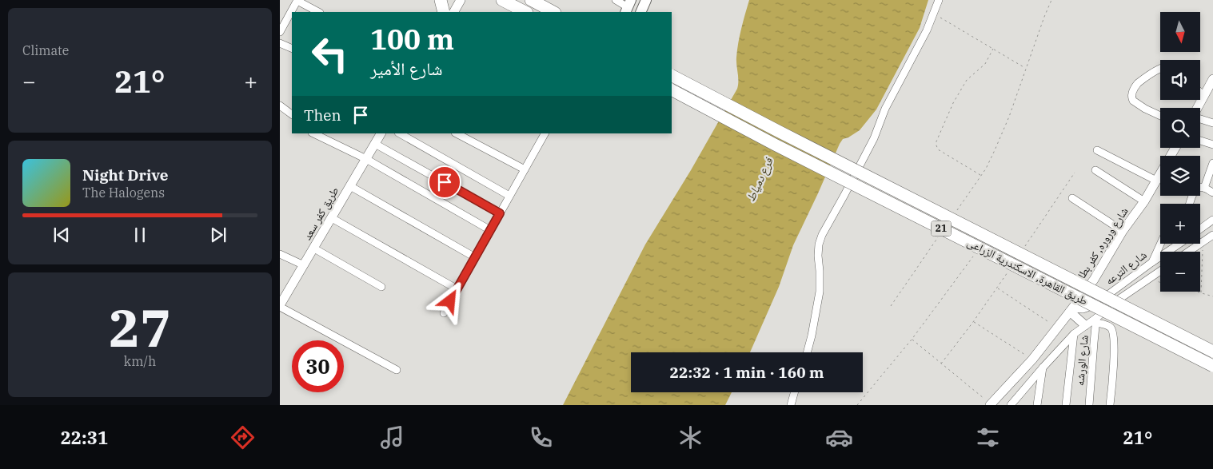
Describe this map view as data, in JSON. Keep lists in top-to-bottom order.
{
  "streets": {
    "highway": ["21", "طريق القاهرة, الاسكندرية الزراعى"],
    "street": [
      "طريق كفر سعد",
      "شارع وروره, كفر بطا",
      "شارع الترعه",
      "شارع الورشه"
    ]
  },
  "crossings": [
    ["شارع وروره, كفر بطا", "شارع الترعه"],
    ["شارع الترعه", "شارع الورشه"]
  ],
  "water": ["فرع دمياط"],
  "north": "bottom",
  "page": {
    "tile": [
      "Climate",
      ["27", "km/h"]
    ],
    "map_buttons": ["+", "−"],
    "turn": ["100 m", "شارع الأمير"],
    "heat": ["−", "21°", "+"],
    "then": "Then",
    "song": ["Night Drive", "The Halogens"],
    "limit": "30",
    "trip": "22:32 · 1 min · 160 m",
    "tabs": ["22:31", "21°"]
  }
}
